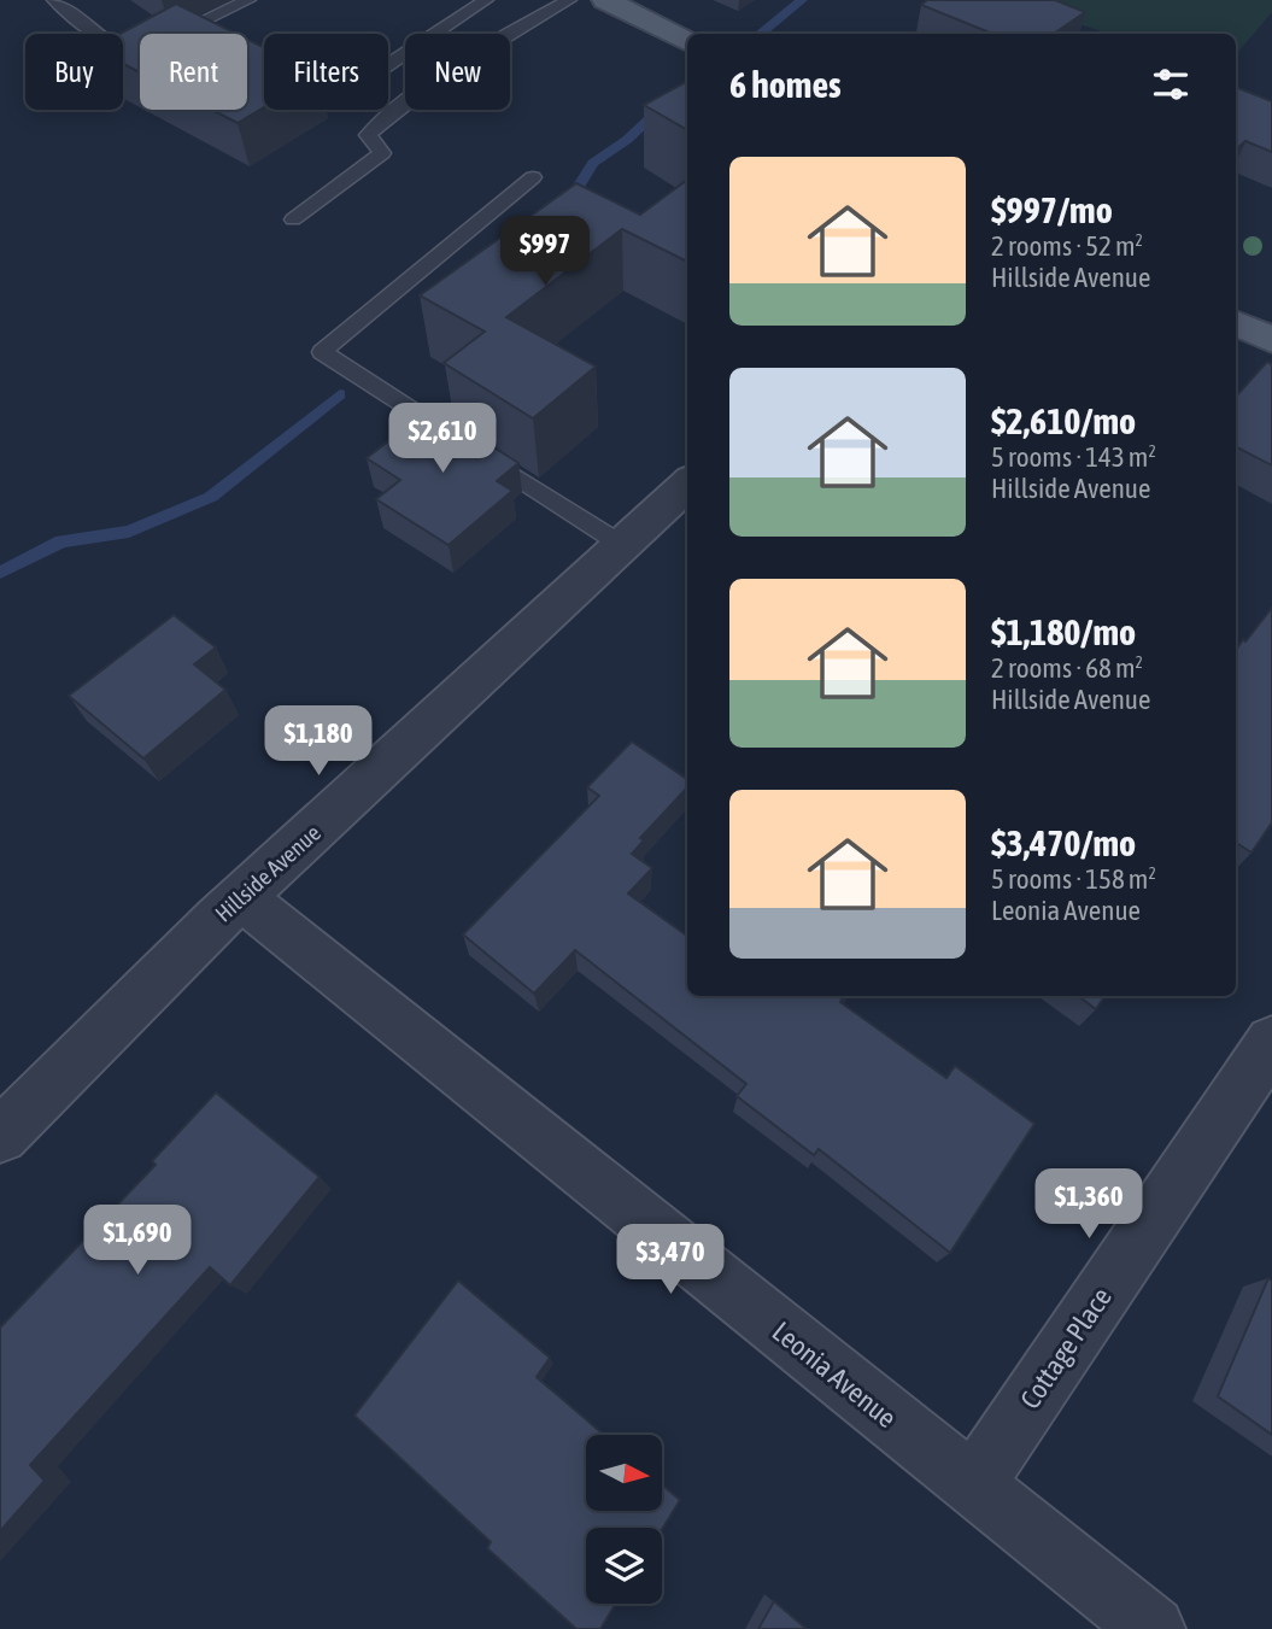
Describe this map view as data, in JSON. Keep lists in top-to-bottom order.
{
  "streets": {
    "street": ["Hillside Avenue", "Cottage Place", "Leonia Avenue"]
  },
  "crossings": [
    ["Hillside Avenue", "Leonia Avenue"],
    ["Cottage Place", "Leonia Avenue"]
  ],
  "north": "right",
  "page": {
    "chip": [
      "Buy",
      "Rent",
      "Filters",
      "New"
    ],
    "heading": "6 homes",
    "list": [
      {
        "name": "$997/mo",
        "note": "2 rooms · 52 m² · Hillside Avenue"
      },
      {
        "name": "$2,610/mo",
        "note": "5 rooms · 143 m² · Hillside Avenue"
      },
      {
        "name": "$1,180/mo",
        "note": "2 rooms · 68 m² · Hillside Avenue"
      },
      {
        "name": "$3,470/mo",
        "note": "5 rooms · 158 m² · Leonia Avenue"
      }
    ],
    "price": [
      "$997",
      "$2,610",
      "$1,180",
      "$1,360",
      "$1,690",
      "$3,470"
    ]
  }
}
